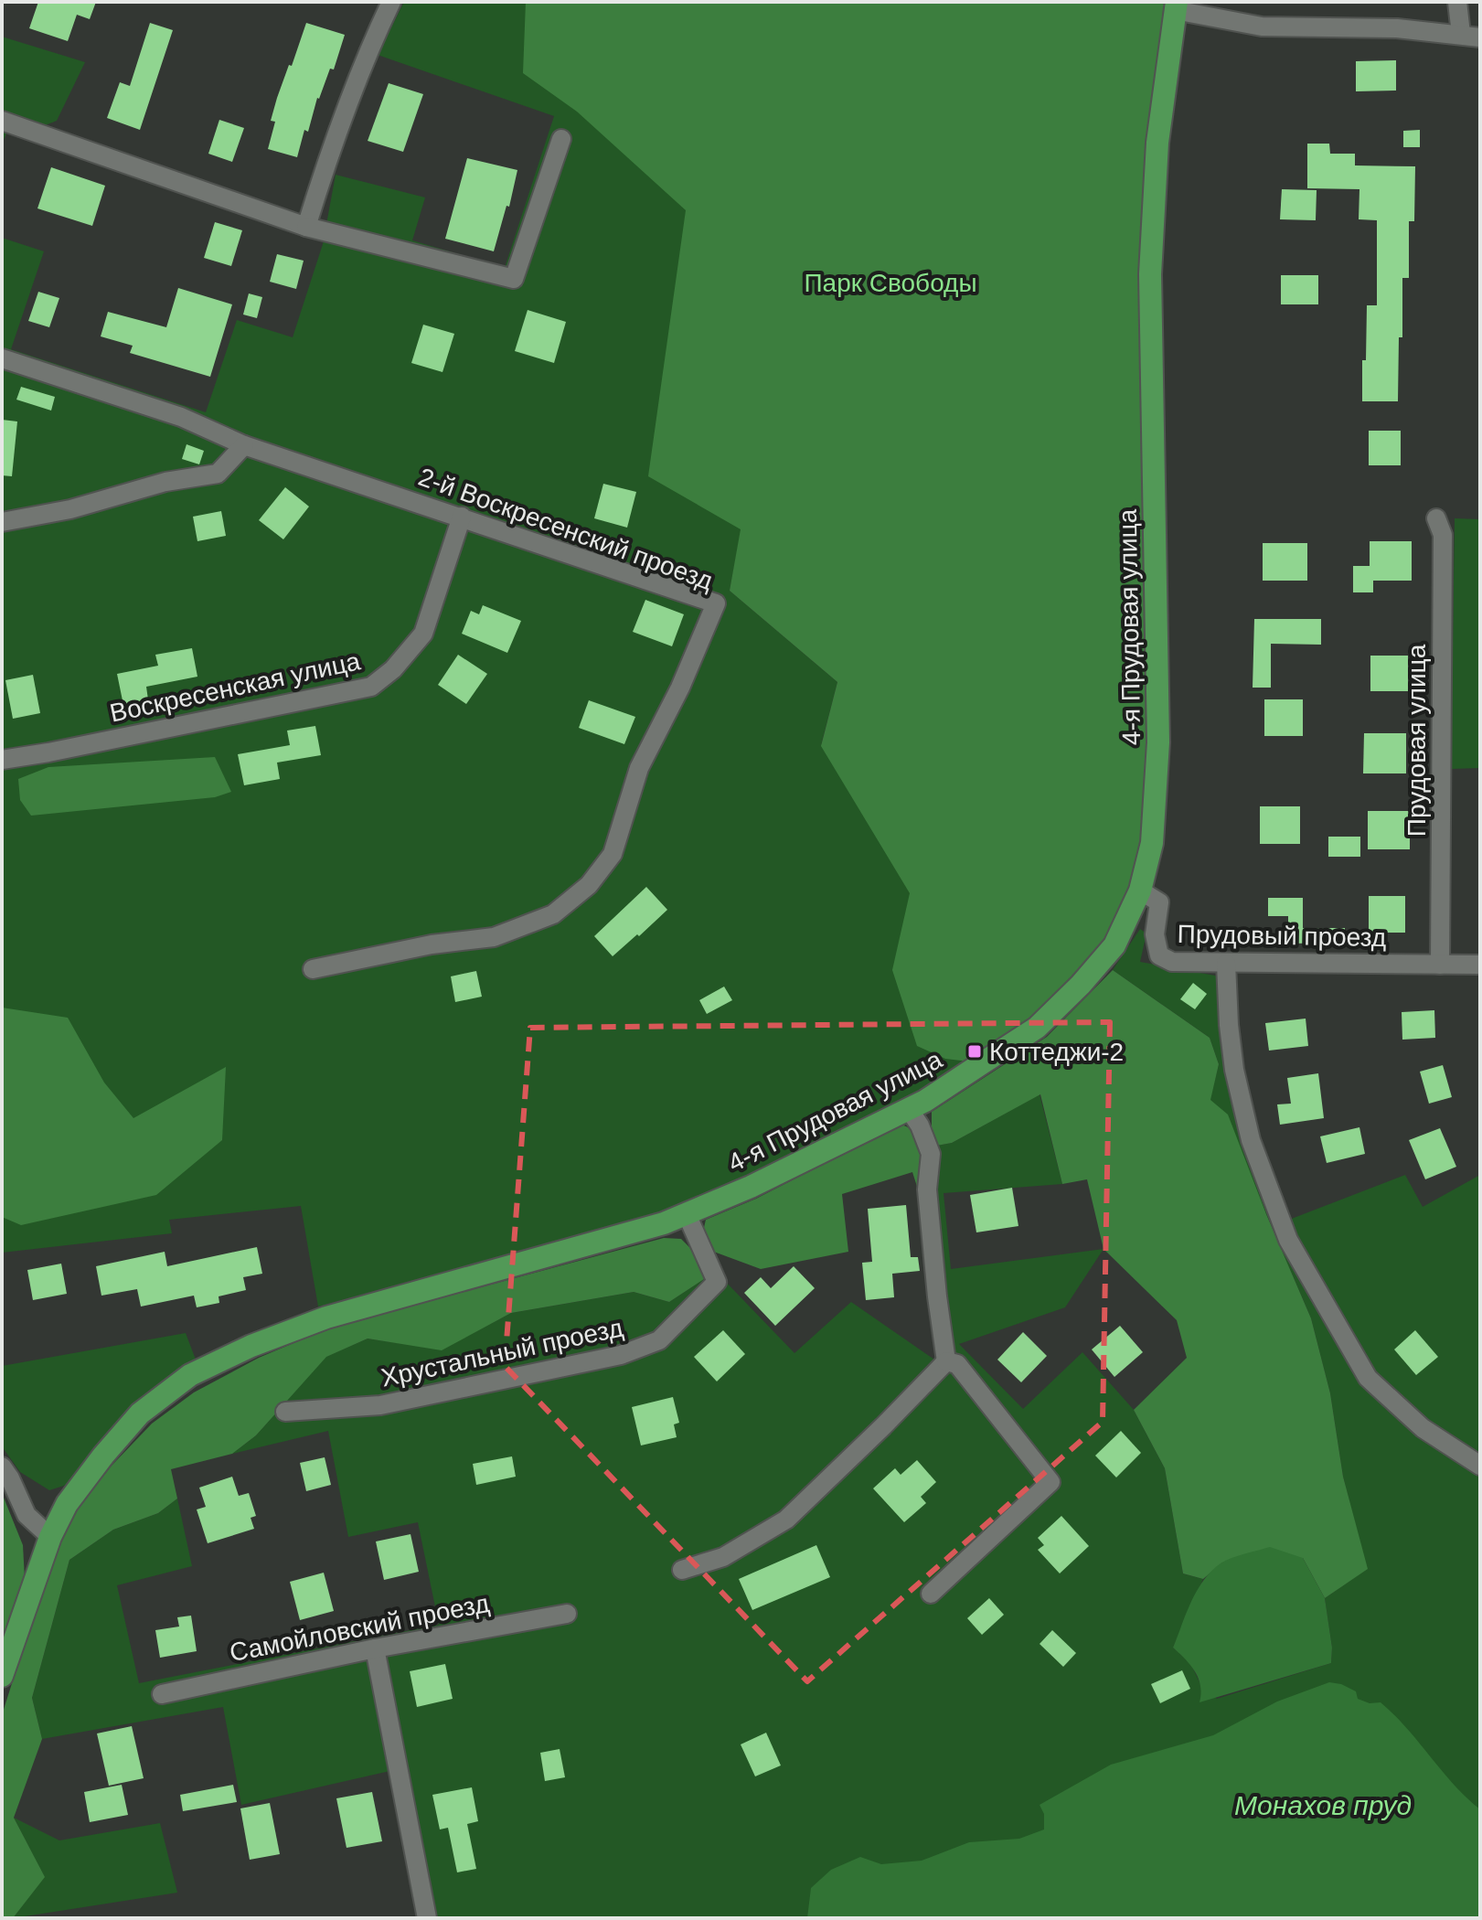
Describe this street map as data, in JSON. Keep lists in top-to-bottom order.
{
  "streets": {
    "main road": ["4-я Прудовая улица"],
    "street": [
      "2-й Воскресенский проезд",
      "Воскресенская улица",
      "Прудовая улица",
      "Прудовый проезд",
      "Хрустальный проезд",
      "Самойловский проезд"
    ]
  },
  "crossings": [
    ["2-й Воскресенский проезд", "Воскресенская улица"],
    ["4-я Прудовая улица", "Прудовый проезд"],
    ["4-я Прудовая улица", "Хрустальный проезд"],
    ["Прудовая улица", "Прудовый проезд"]
  ],
  "water": ["Монахов пруд"],
  "parks": ["Парк Свободы"],
  "places": {
    "transit": ["Коттеджи-2"]
  }
}
